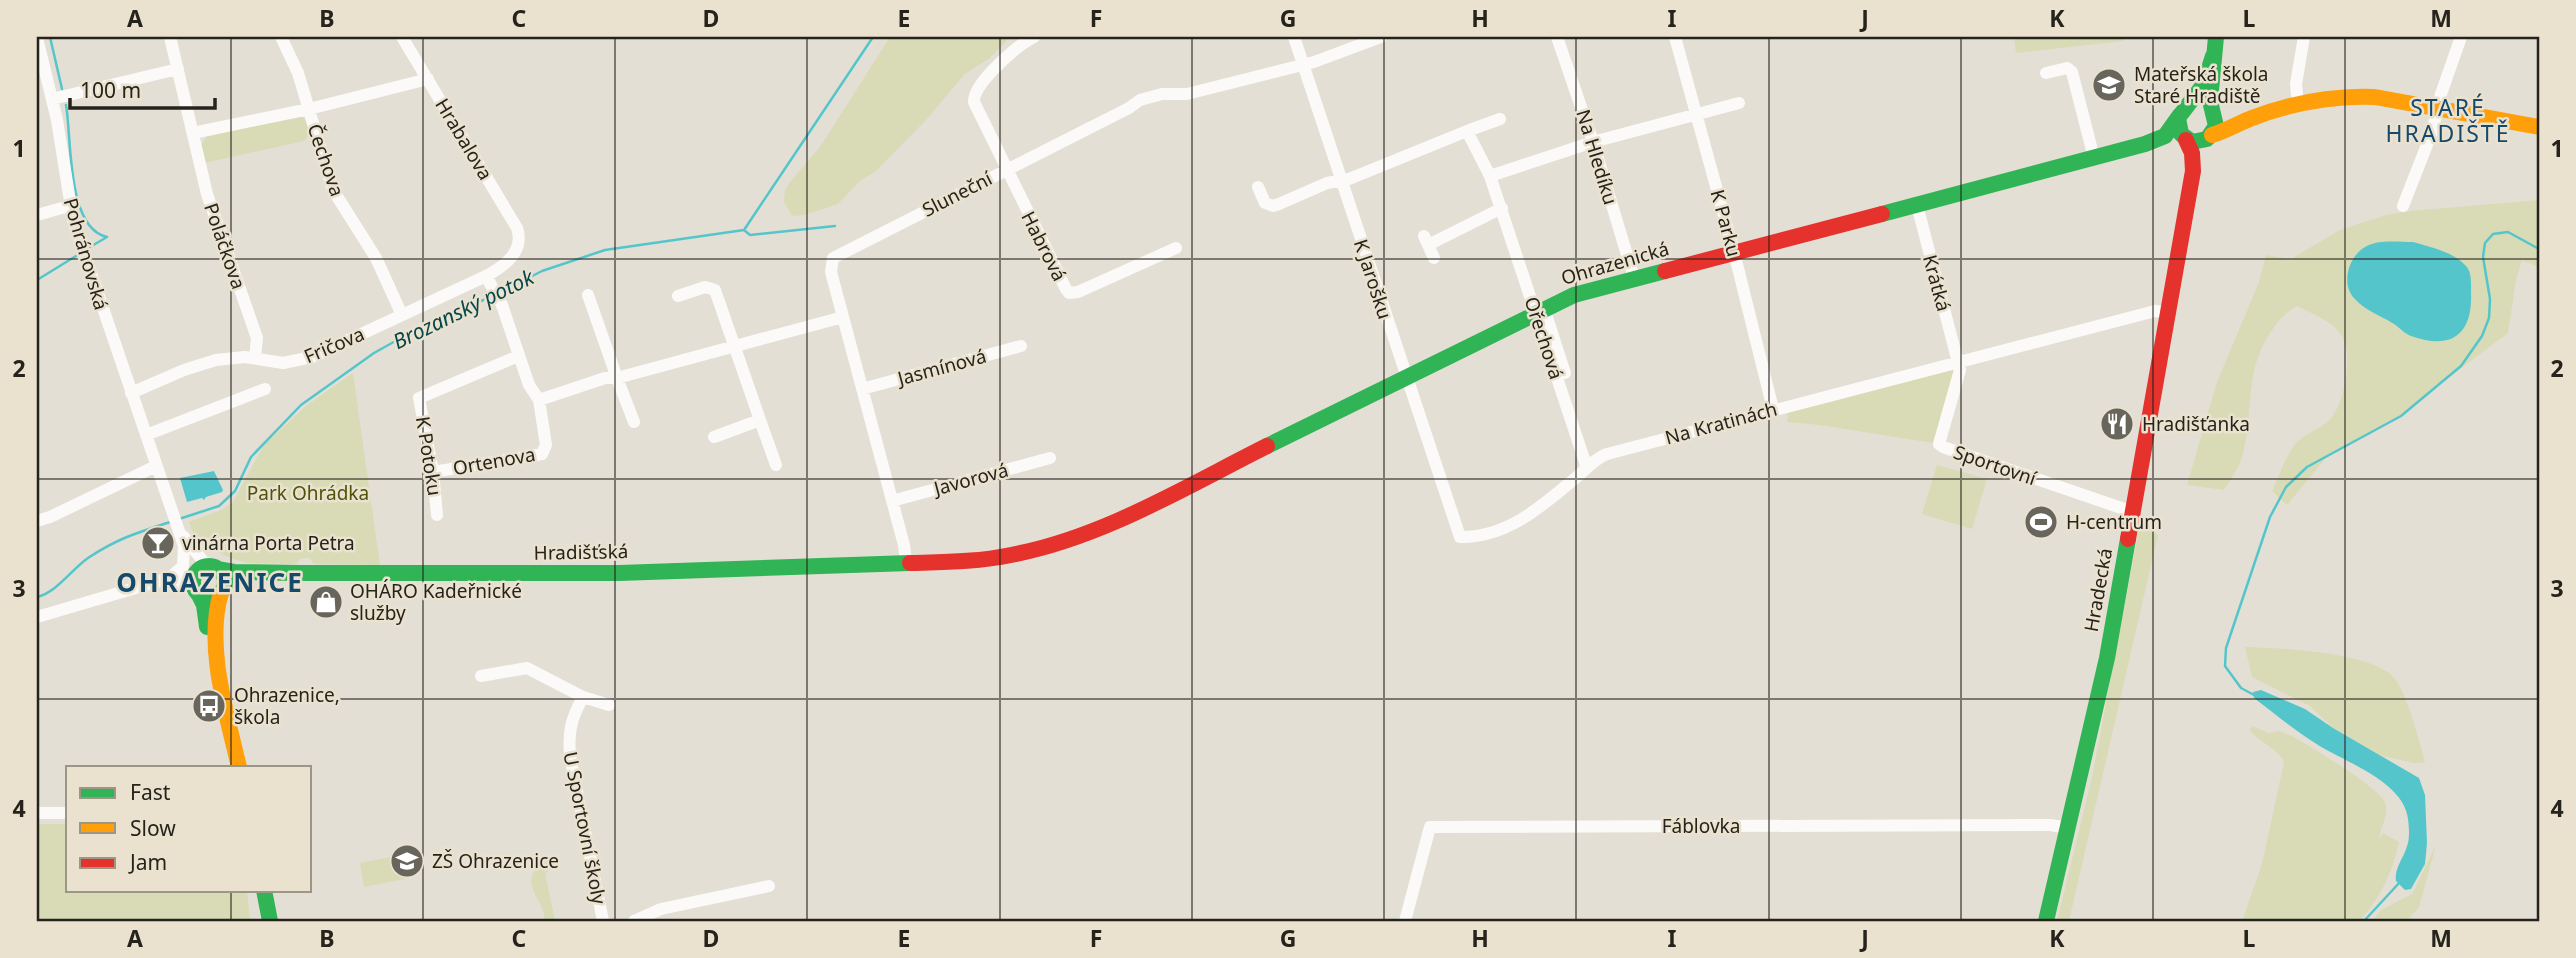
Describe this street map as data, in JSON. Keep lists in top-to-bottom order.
{
  "streets": {
    "street": [
      "Hrabalova",
      "Na Hledíku",
      "Čechova",
      "Sluneční",
      "K Parku",
      "Poláčkova",
      "Habrová",
      "Pohránovská",
      "Ohrazenická",
      "K Jarošku",
      "Krátká",
      "Ořechová",
      "Fričova",
      "Jasmínová",
      "Na Kratinách",
      "K Potoku",
      "Ortenova",
      "Sportovní",
      "Javorová",
      "Hradišťská",
      "Hradecká",
      "Fáblovka",
      "U Sportovní školy"
    ]
  },
  "crossings": [
    ["Hrabalova", "Fričova"],
    ["Na Hledíku", "Ohrazenická"],
    ["Čechova", "Fričova"],
    ["Sluneční", "Habrová"],
    ["Sluneční", "Ohrazenická"],
    ["Sluneční", "K Jarošku"],
    ["Sluneční", "Jasmínová"],
    ["Sluneční", "Javorová"],
    ["Sluneční", "Hradišťská"],
    ["K Parku", "Ohrazenická"],
    ["K Parku", "Na Kratinách"],
    ["Poláčkova", "Fričova"],
    ["Pohránovská", "Fričova"],
    ["Pohránovská", "Hradišťská"],
    ["Ohrazenická", "K Jarošku"],
    ["Ohrazenická", "Krátká"],
    ["Ohrazenická", "Ořechová"],
    ["Ohrazenická", "Na Kratinách"],
    ["Ohrazenická", "Hradišťská"],
    ["Ohrazenická", "Hradecká"],
    ["K Jarošku", "Na Kratinách"],
    ["Krátká", "Na Kratinách"],
    ["Krátká", "Sportovní"],
    ["Ořechová", "Na Kratinách"],
    ["Fričova", "Ortenova"],
    ["Na Kratinách", "Sportovní"],
    ["Na Kratinách", "Hradecká"],
    ["K Potoku", "Ortenova"],
    ["Sportovní", "Hradecká"],
    ["Hradecká", "Fáblovka"]
  ],
  "districts": ["STARÉ HRADIŠTĚ", "OHRAZENICE"],
  "water": ["Brozanský potok"],
  "parks": ["Park Ohrádka"],
  "places": {
    "school or university": ["Mateřská škola Staré Hradiště", "ZŠ Ohrazenice"],
    "restaurant": ["Hradišťanka"],
    "sports": ["H-centrum"],
    "bar": ["vinárna Porta Petra"],
    "shop": ["OHÁRO Kadeřnické služby"],
    "bus stop": ["Ohrazenice, škola"]
  },
  "legend": ["Fast", "Slow", "Jam"],
  "scale_bar": "100 m",
  "grid": {
    "columns": [
      "A",
      "B",
      "C",
      "D",
      "E",
      "F",
      "G",
      "H",
      "I",
      "J",
      "K",
      "L",
      "M"
    ],
    "rows": [
      "1",
      "2",
      "3",
      "4"
    ]
  }
}
